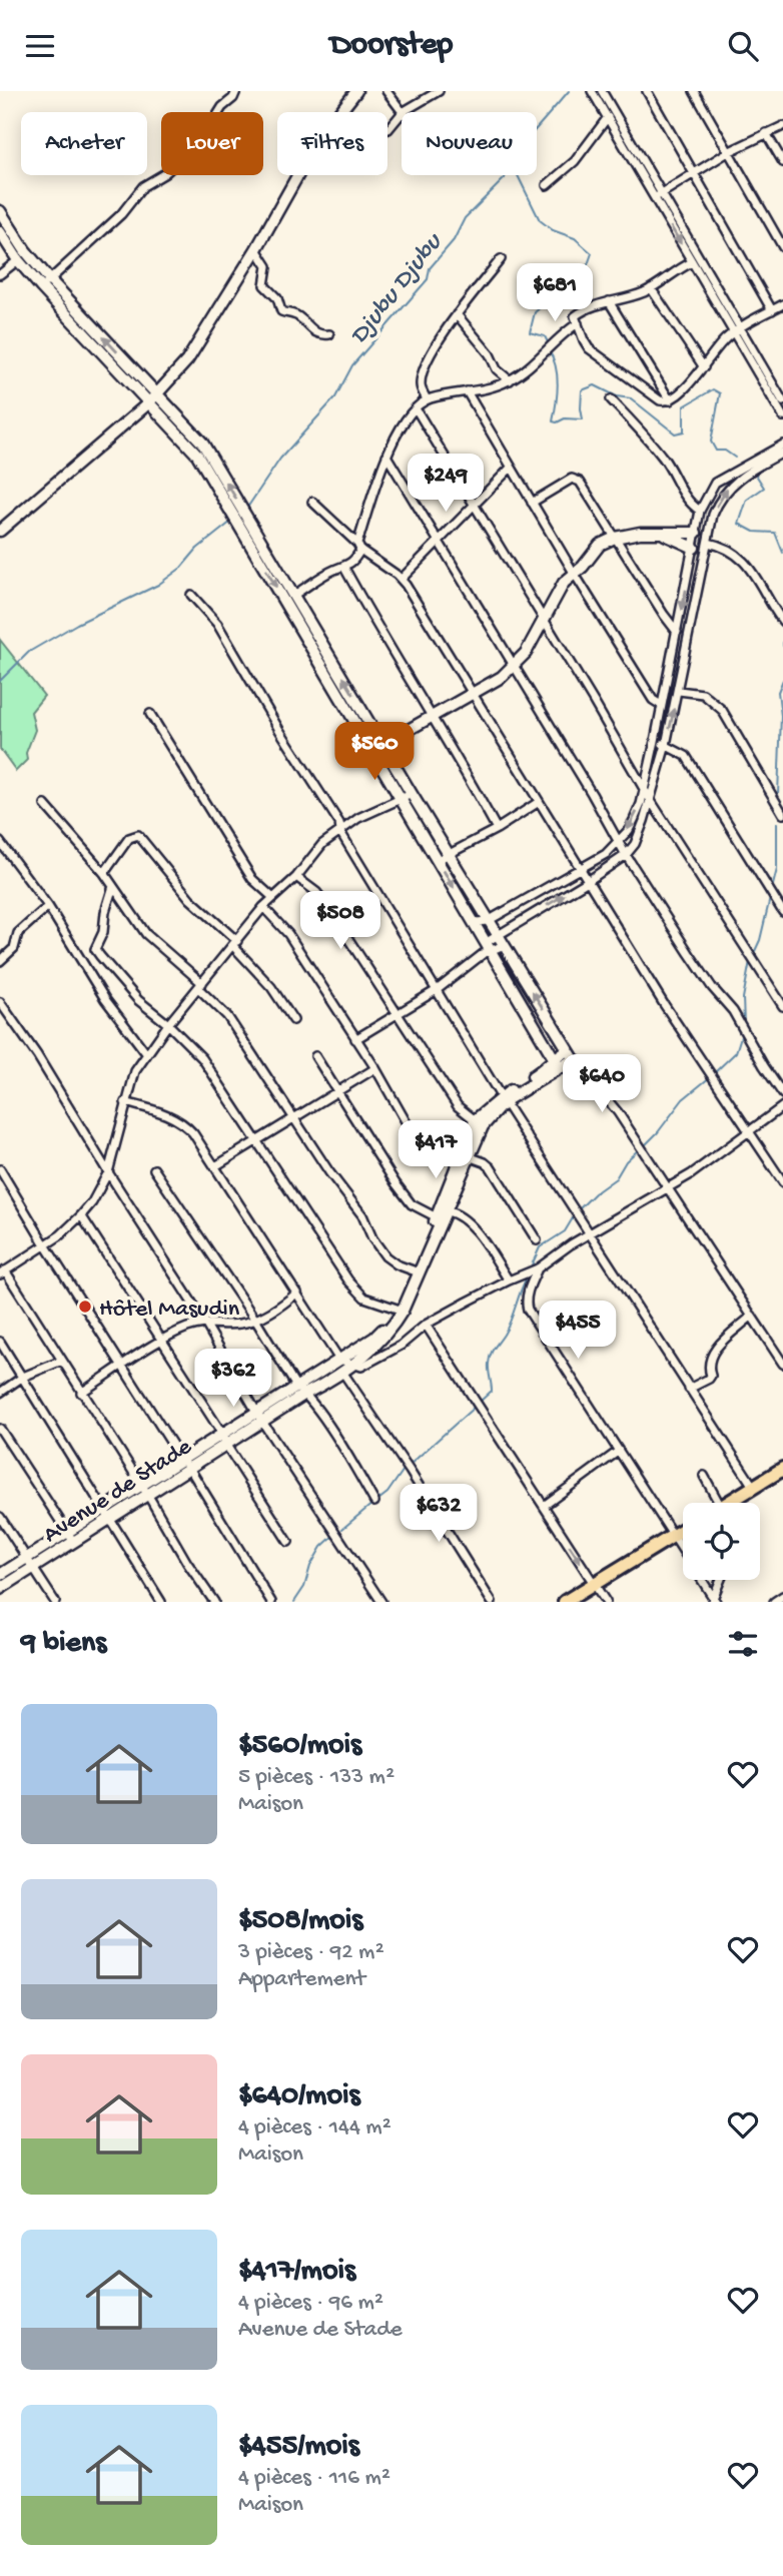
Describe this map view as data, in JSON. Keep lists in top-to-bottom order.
{
  "streets": {
    "street": ["Avenue de Stade"]
  },
  "water": ["Djubu Djubu"],
  "places": ["Hôtel Masudin"],
  "page": {
    "header": "Doorstep",
    "chip": [
      "Acheter",
      "Louer",
      "Filtres",
      "Nouveau"
    ],
    "price": [
      "$681",
      "$249",
      "$560",
      "$508",
      "$640",
      "$417",
      "$455",
      "$362",
      "$632"
    ],
    "heading": "9 biens",
    "list": [
      {
        "name": "$560/mois",
        "note": "5 pièces · 133 m² · Maison"
      },
      {
        "name": "$508/mois",
        "note": "3 pièces · 92 m² · Appartement"
      },
      {
        "name": "$640/mois",
        "note": "4 pièces · 144 m² · Maison"
      },
      {
        "name": "$417/mois",
        "note": "4 pièces · 96 m² · Avenue de Stade"
      },
      {
        "name": "$455/mois",
        "note": "4 pièces · 116 m² · Maison"
      }
    ]
  }
}
